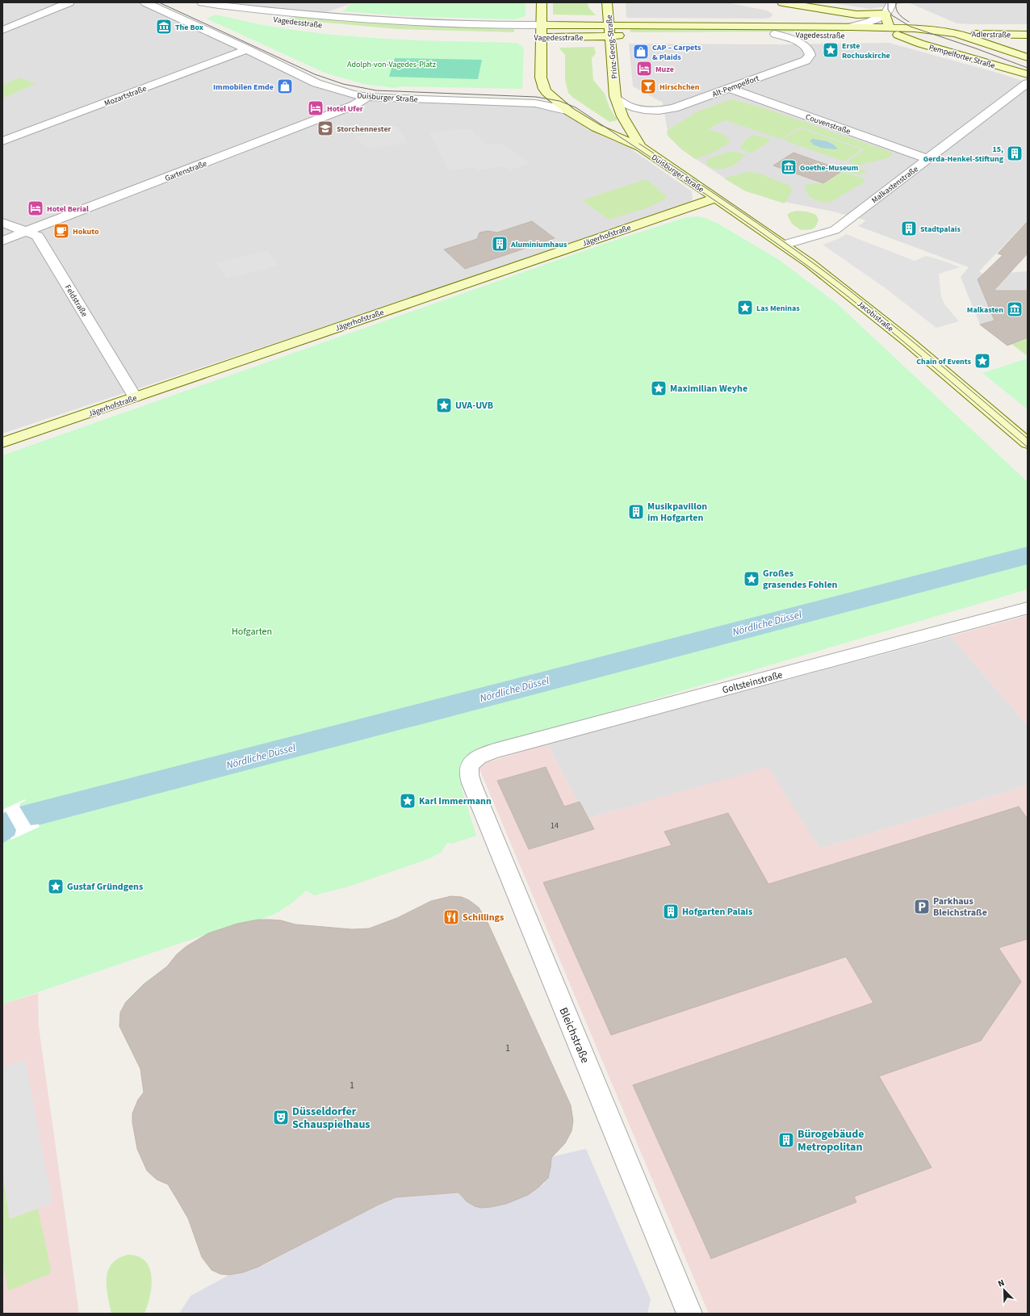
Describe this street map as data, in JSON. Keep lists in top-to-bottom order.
{
  "streets": {
    "main road": [
      "Vagedesstraße",
      "Adlerstraße",
      "Prinz-Georg-Straße",
      "Pempelforter Straße",
      "Duisburger Straße",
      "Jägerhofstraße",
      "Jacobistraße"
    ],
    "street": [
      "Alt-Pempelfort",
      "Mozartstraße",
      "Couvenstraße",
      "Gartenstraße",
      "Malkastenstraße",
      "Feldstraße",
      "Goltsteinstraße",
      "Bleichstraße"
    ]
  },
  "crossings": [
    ["Vagedesstraße", "Adlerstraße"],
    ["Vagedesstraße", "Prinz-Georg-Straße"],
    ["Vagedesstraße", "Pempelforter Straße"],
    ["Vagedesstraße", "Alt-Pempelfort"],
    ["Adlerstraße", "Pempelforter Straße"],
    ["Prinz-Georg-Straße", "Alt-Pempelfort"],
    ["Prinz-Georg-Straße", "Duisburger Straße"],
    ["Alt-Pempelfort", "Duisburger Straße"],
    ["Alt-Pempelfort", "Couvenstraße"],
    ["Mozartstraße", "Duisburger Straße"],
    ["Duisburger Straße", "Gartenstraße"],
    ["Duisburger Straße", "Jägerhofstraße"],
    ["Duisburger Straße", "Jacobistraße"],
    ["Couvenstraße", "Malkastenstraße"],
    ["Gartenstraße", "Feldstraße"],
    ["Malkastenstraße", "Jacobistraße"],
    ["Jägerhofstraße", "Feldstraße"],
    ["Jägerhofstraße", "Jacobistraße"],
    ["Goltsteinstraße", "Bleichstraße"]
  ],
  "water": ["Nördliche Düssel"],
  "parks": ["Adolph-von-Vagedes-Platz", "Hofgarten"],
  "places": {
    "museum": ["The Box", "Goethe-Museum", "Malkasten"],
    "place": [
      "Erste Rochuskirche",
      "Las Meninas",
      "Chain of Events",
      "Maximilian Weyhe",
      "UVA-UVB",
      "Großes grasendes Fohlen",
      "Karl Immermann",
      "Gustaf Gründgens"
    ],
    "shop": ["CAP – Carpets & Plaids", "Immobilen Emde"],
    "hotel": ["Muze", "Hotel Ufer", "Hotel Berial"],
    "bar": ["Hirschchen"],
    "school or university": ["Storchennester"],
    "building": [
      "15, Gerda-Henkel-Stiftung",
      "Stadtpalais",
      "Aluminiumhaus",
      "Musikpavillon im Hofgarten",
      "Hofgarten Palais",
      "Bürogebäude Metropolitan"
    ],
    "cafe": ["Hokuto"],
    "parking": ["Parkhaus Bleichstraße"],
    "restaurant": ["Schillings"],
    "theatre": ["Düsseldorfer Schauspielhaus"]
  },
  "house_numbers": ["14", "1", "1"],
  "north": "top left"
}
